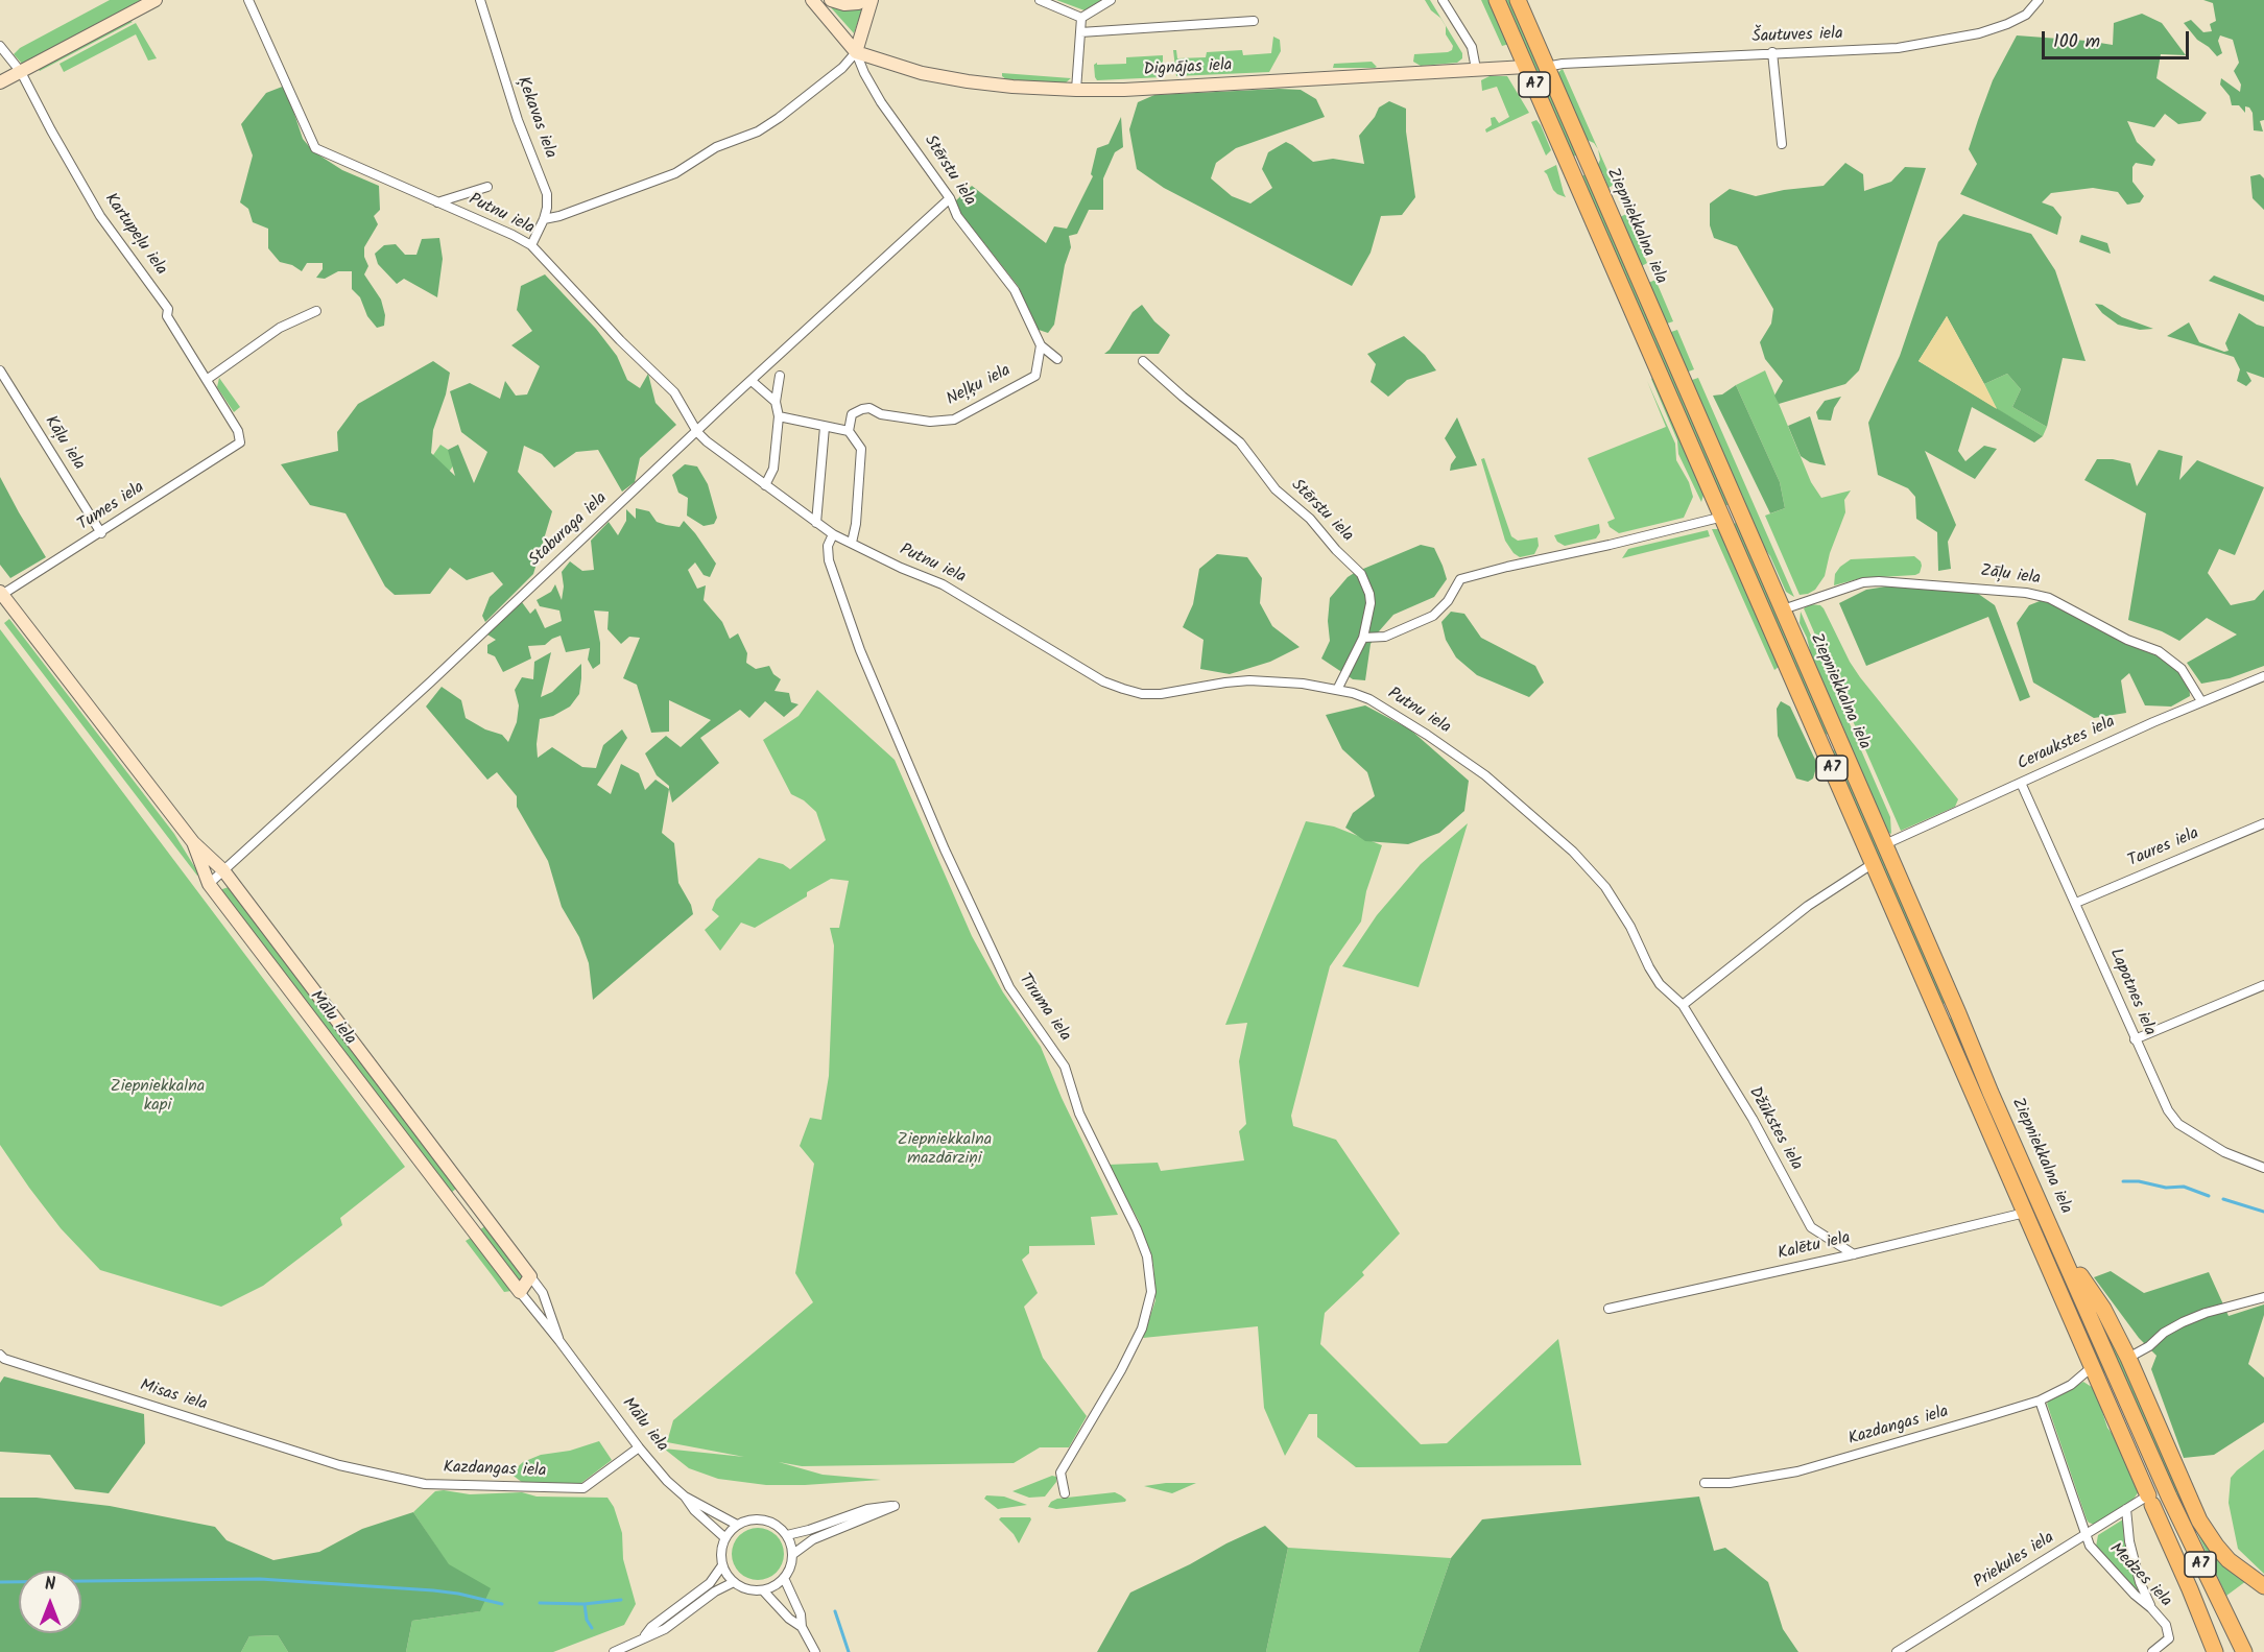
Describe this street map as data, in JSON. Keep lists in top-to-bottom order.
{
  "streets": {
    "highway": ["A7", "Ziepniekkalna iela"],
    "street": [
      "Šautuves iela",
      "Dignājas iela",
      "Ķekavas iela",
      "Stērstu iela",
      "Putnu iela",
      "Kartupeļu iela",
      "Neļķu iela",
      "Kāļu iela",
      "Tumes iela",
      "Staburaga iela",
      "Zāļu iela",
      "Ceraukstes iela",
      "Taures iela",
      "Lapotnes iela",
      "Tīruma iela",
      "Mālu iela",
      "Džūkstes iela",
      "Kalētu iela",
      "Misas iela",
      "Kazdangas iela",
      "Priekules iela",
      "Medzes iela"
    ]
  },
  "crossings": [
    ["Šautuves iela", "Ziepniekkalna iela"],
    ["Dignājas iela", "Stērstu iela"],
    ["Dignājas iela", "Ziepniekkalna iela"],
    ["Ķekavas iela", "Putnu iela"],
    ["Stērstu iela", "Putnu iela"],
    ["Stērstu iela", "Neļķu iela"],
    ["Stērstu iela", "Staburaga iela"],
    ["Putnu iela", "Staburaga iela"],
    ["Putnu iela", "Tīruma iela"],
    ["Putnu iela", "Džūkstes iela"],
    ["Ziepniekkalna iela", "Zāļu iela"],
    ["Ziepniekkalna iela", "Ceraukstes iela"],
    ["Ziepniekkalna iela", "Kalētu iela"],
    ["Ziepniekkalna iela", "Kazdangas iela"],
    ["Ziepniekkalna iela", "Priekules iela"],
    ["Kartupeļu iela", "Tumes iela"],
    ["Kāļu iela", "Tumes iela"],
    ["Tumes iela", "Mālu iela"],
    ["Staburaga iela", "Mālu iela"],
    ["Zāļu iela", "Ceraukstes iela"],
    ["Ceraukstes iela", "Lapotnes iela"],
    ["Taures iela", "Lapotnes iela"],
    ["Mālu iela", "Kazdangas iela"],
    ["Džūkstes iela", "Kalētu iela"],
    ["Misas iela", "Kazdangas iela"],
    ["Kazdangas iela", "Medzes iela"],
    ["Priekules iela", "Medzes iela"]
  ],
  "parks": ["Ziepniekkalna kapi", "Ziepniekkalna mazdārziņi"],
  "scale_bar": "100 m",
  "north": "top"
}
